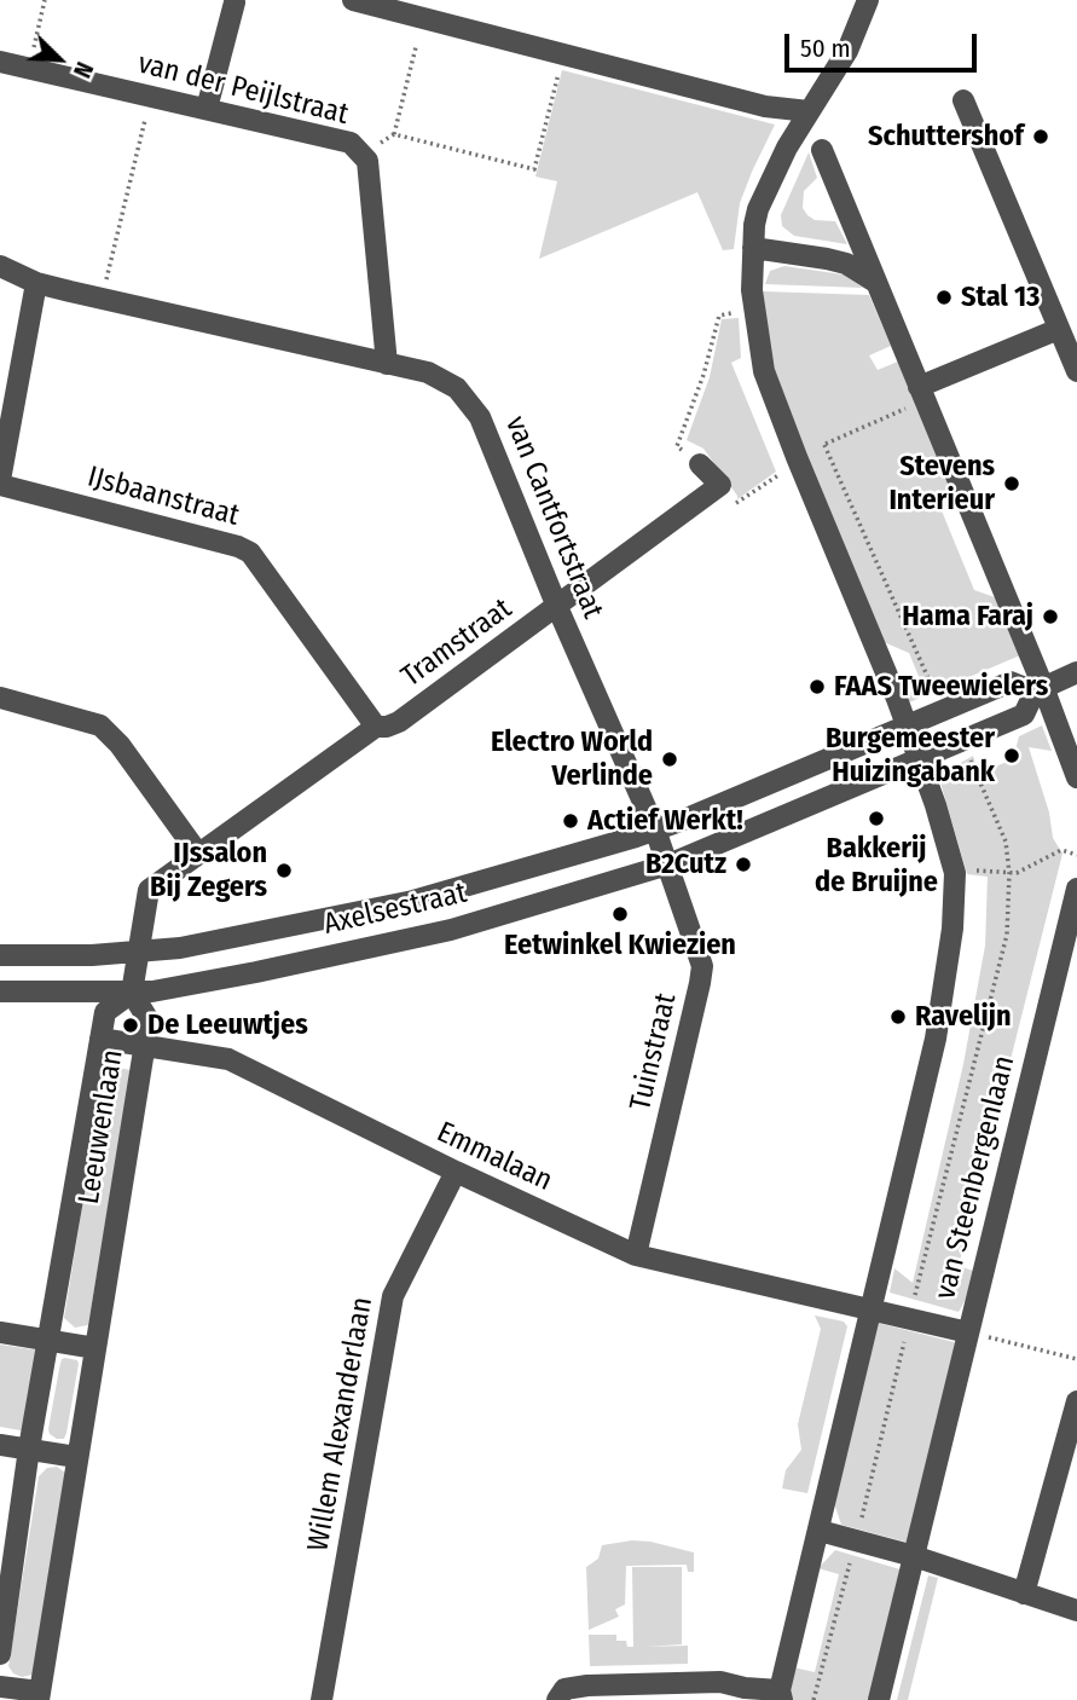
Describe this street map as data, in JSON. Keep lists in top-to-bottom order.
{
  "streets": {
    "street": [
      "van der Peijlstraat",
      "IJsbaanstraat",
      "van Cantfortstraat",
      "Tramstraat",
      "Axelsestraat",
      "Tuinstraat",
      "Leeuwenlaan",
      "Emmalaan",
      "van Steenbergenlaan",
      "Willem Alexanderlaan"
    ]
  },
  "crossings": [
    ["van der Peijlstraat", "van Cantfortstraat"],
    ["IJsbaanstraat", "Tramstraat"],
    ["van Cantfortstraat", "Tramstraat"],
    ["van Cantfortstraat", "Axelsestraat"],
    ["Axelsestraat", "Tuinstraat"],
    ["Axelsestraat", "Leeuwenlaan"],
    ["Tuinstraat", "Emmalaan"],
    ["Leeuwenlaan", "Emmalaan"],
    ["Emmalaan", "van Steenbergenlaan"],
    ["Emmalaan", "Willem Alexanderlaan"]
  ],
  "places": [
    "Schuttershof",
    "Stal 13",
    "Stevens Interieur",
    "Hama Faraj",
    "FAAS Tweewielers",
    "Burgemeester Huizingabank",
    "Electro World Verlinde",
    "Bakkerij de Bruijne",
    "Actief Werkt!",
    "B2Cutz",
    "IJssalon Bij Zegers",
    "Eetwinkel Kwiezien",
    "Ravelijn",
    "De Leeuwtjes"
  ],
  "scale_bar": "50 m",
  "north": "bottom right"
}
